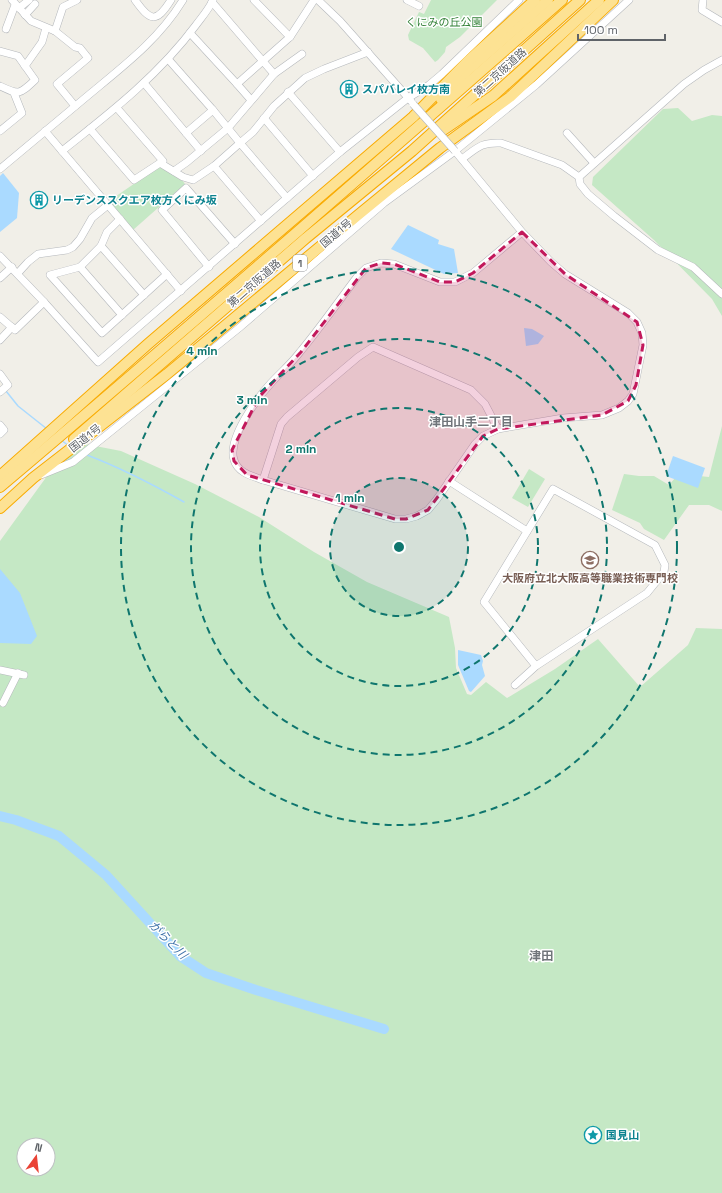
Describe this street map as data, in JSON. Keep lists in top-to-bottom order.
{
  "streets": {
    "highway": ["第二京阪道路", "国道1号", "1"]
  },
  "crossings": [
    ["第二京阪道路", "国道1号"]
  ],
  "districts": ["津田山手二丁目", "津田"],
  "water": ["がらと川"],
  "parks": ["くにみの丘公園"],
  "places": {
    "building": ["スパバレイ枚方南", "リーデンススクエア枚方くにみ坂"],
    "school or university": ["大阪府立北大阪高等職業技術専門校"],
    "place": ["国見山"]
  },
  "scale_bar": "100 m",
  "north": "top",
  "rings": [
    "4 min",
    "3 min",
    "2 min",
    "1 min"
  ]
}
